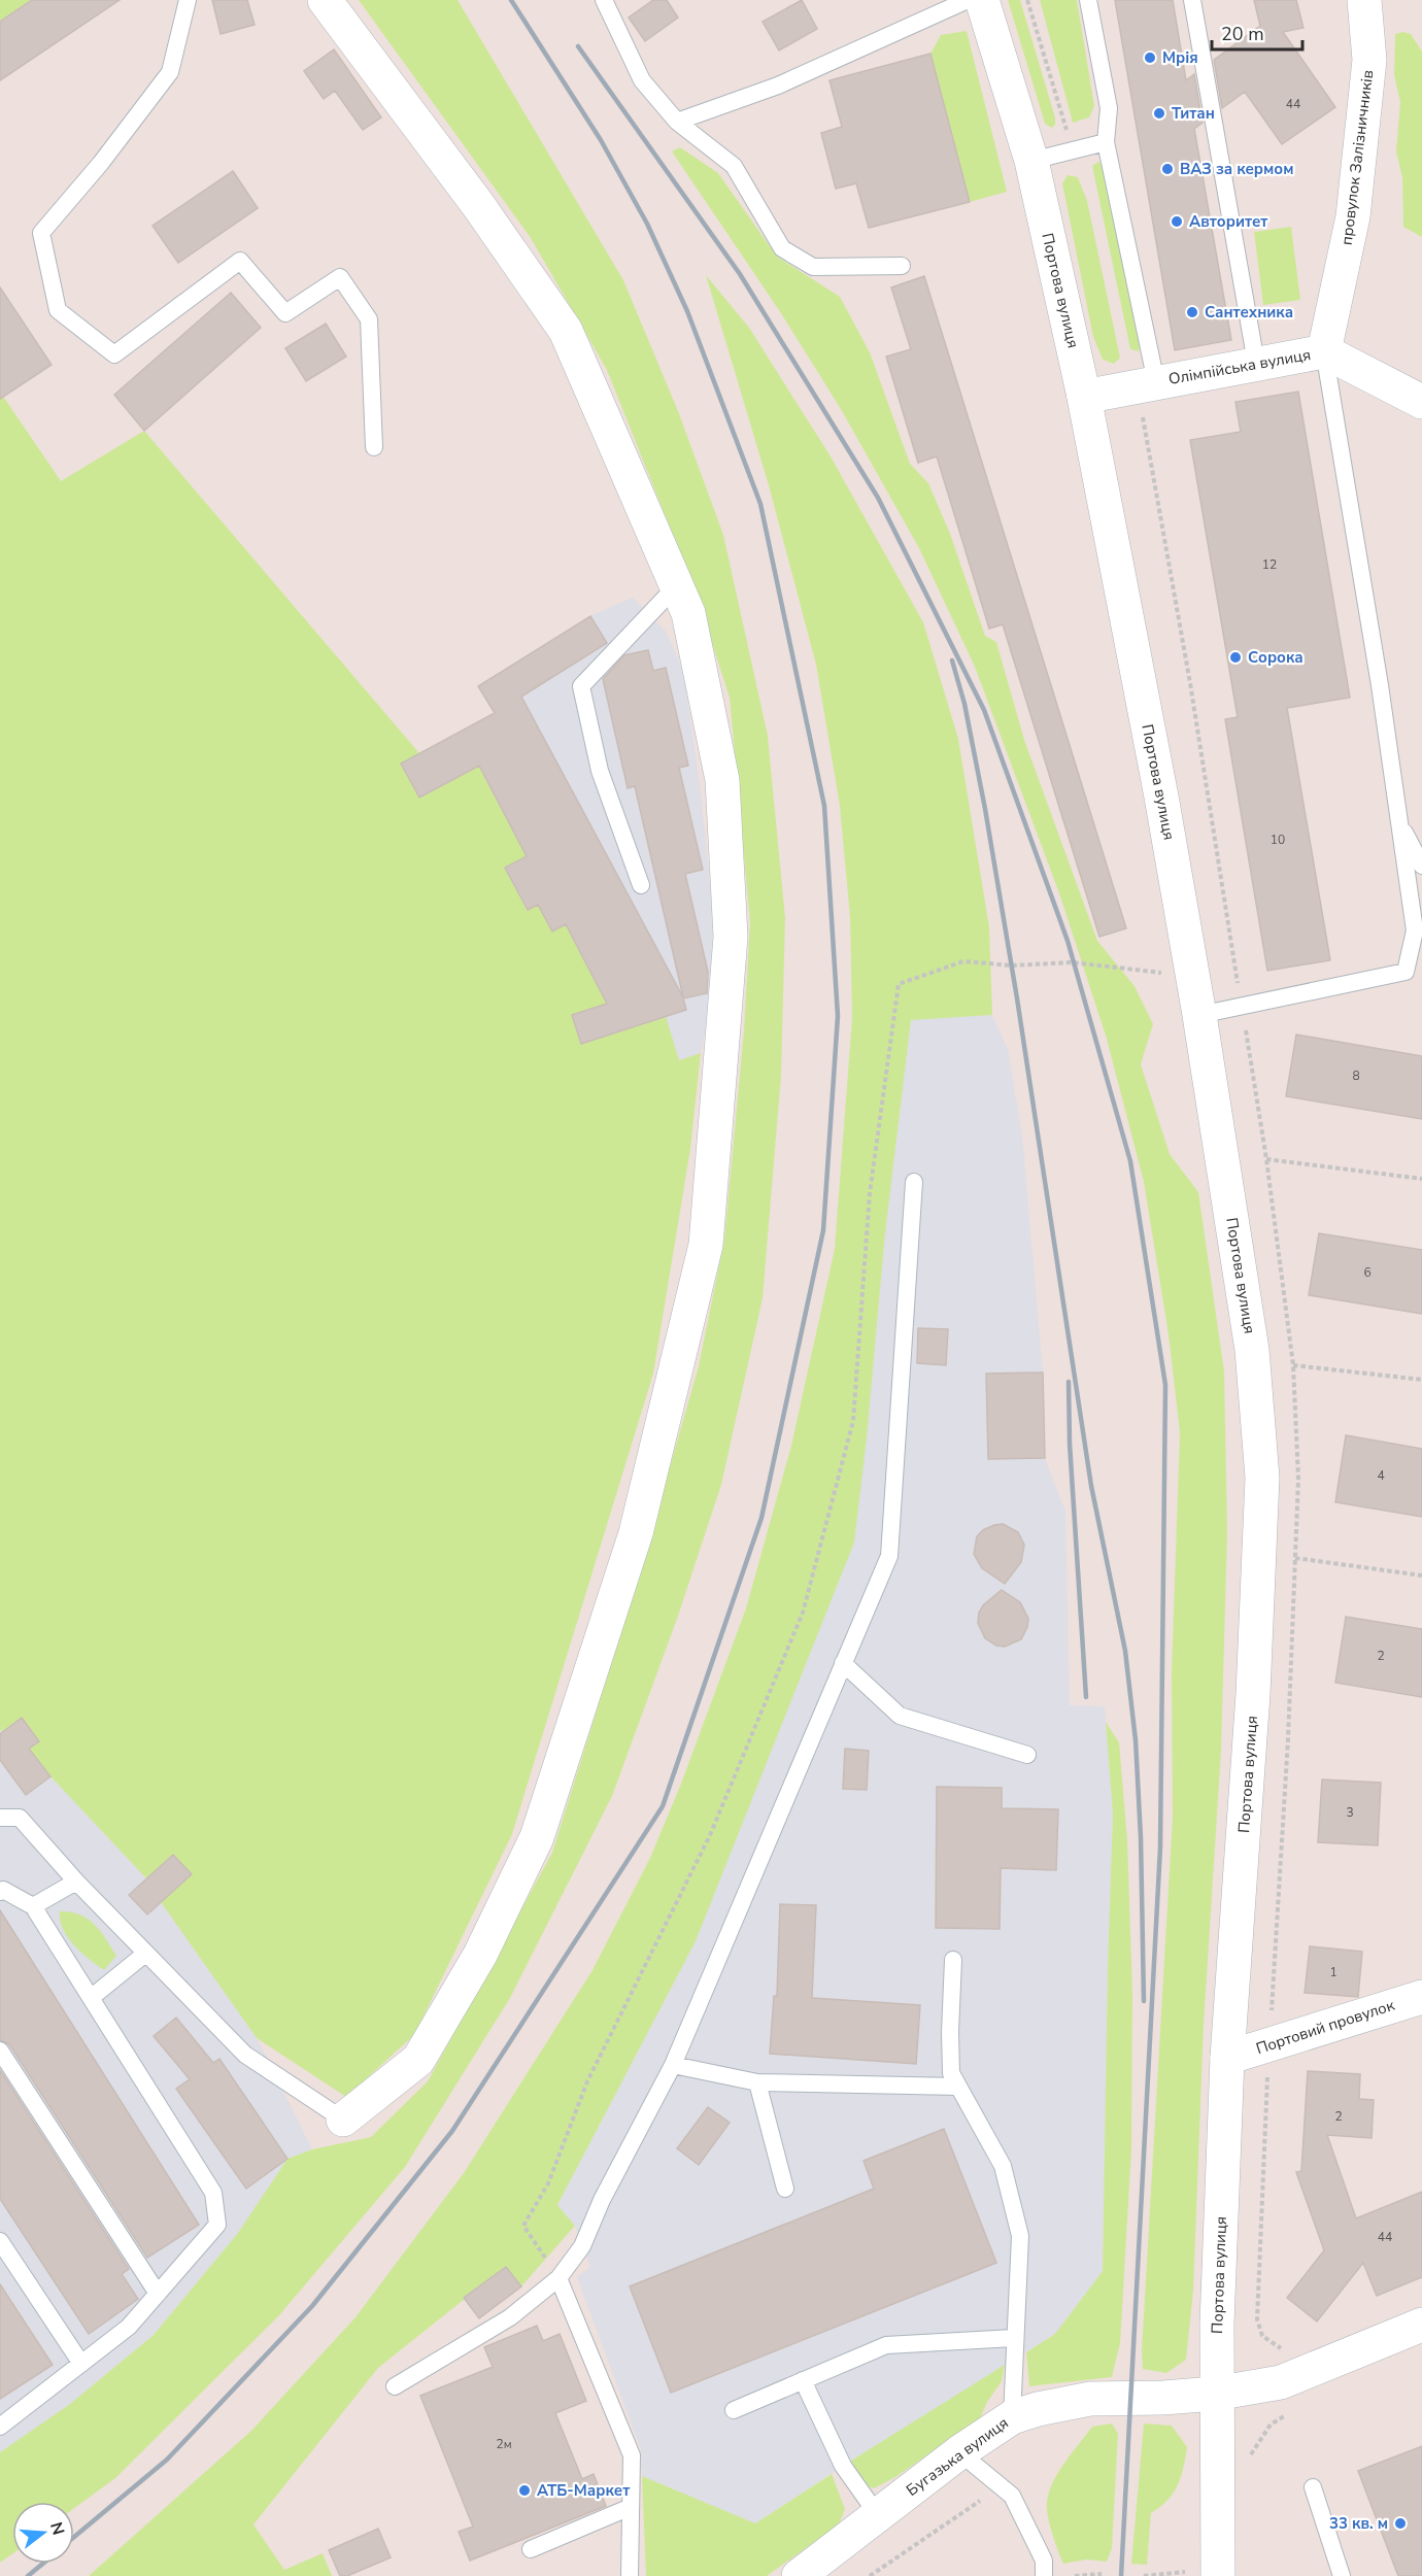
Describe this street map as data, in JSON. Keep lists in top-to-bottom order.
{
  "streets": {
    "street": [
      "провулок Залізничників",
      "Портова вулиця",
      "Олімпійська вулиця",
      "Портовий провулок",
      "Бугазька вулиця"
    ]
  },
  "crossings": [
    ["провулок Залізничників", "Олімпійська вулиця"],
    ["Портова вулиця", "Олімпійська вулиця"],
    ["Портова вулиця", "Портовий провулок"],
    ["Портова вулиця", "Бугазька вулиця"]
  ],
  "places": [
    "Мрія",
    "Титан",
    "ВАЗ за кермом",
    "Авторитет",
    "Сантехника",
    "Сорока",
    "АТБ-Маркет",
    "33 кв. м"
  ],
  "house_numbers": [
    "44",
    "12",
    "10",
    "8",
    "6",
    "4",
    "2",
    "3",
    "1",
    "2",
    "44",
    "2м"
  ],
  "scale_bar": "20 m",
  "north": "right"
}
